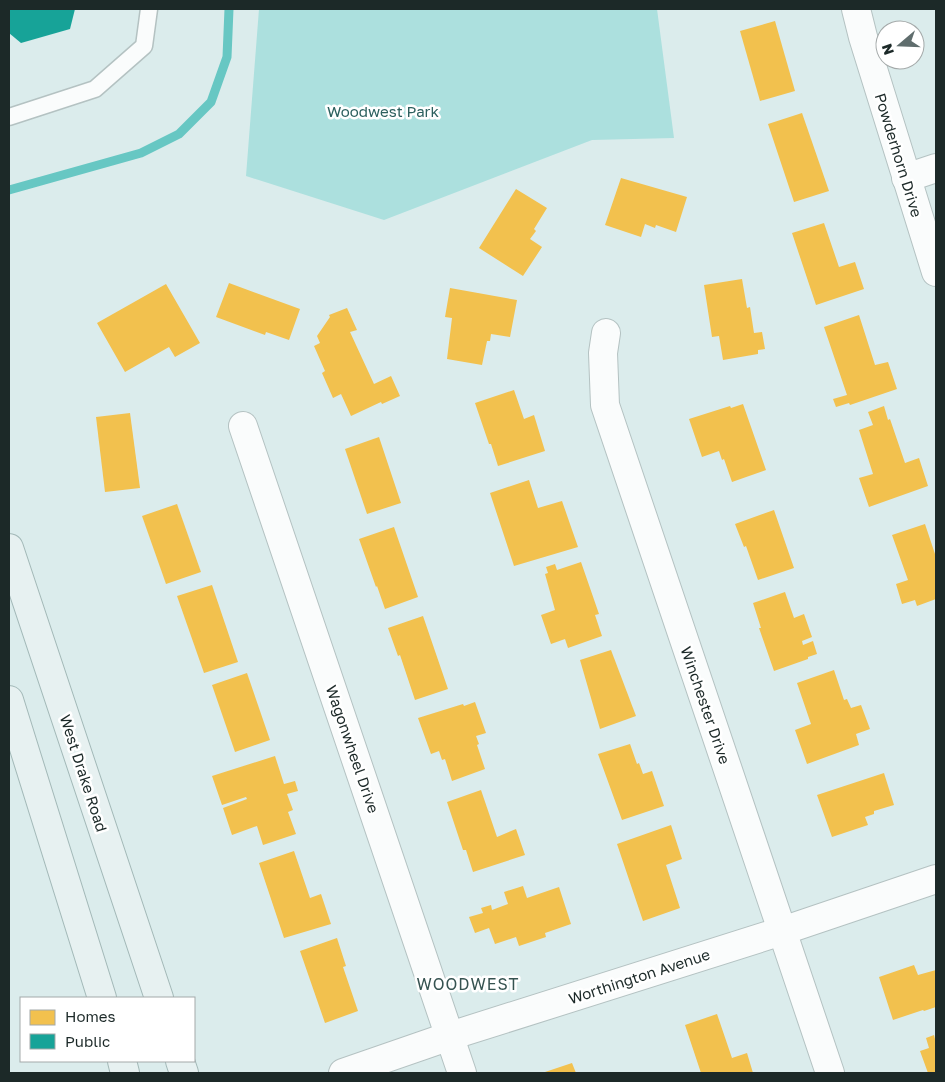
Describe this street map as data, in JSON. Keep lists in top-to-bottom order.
{
  "streets": {
    "main road": ["West Drake Road"],
    "street": [
      "Powderhorn Drive",
      "Winchester Drive",
      "Wagonwheel Drive",
      "Worthington Avenue"
    ]
  },
  "crossings": [
    ["Winchester Drive", "Worthington Avenue"],
    ["Wagonwheel Drive", "Worthington Avenue"]
  ],
  "districts": ["WOODWEST"],
  "parks": ["Woodwest Park"],
  "legend": ["Homes", "Public"],
  "north": "left"
}
